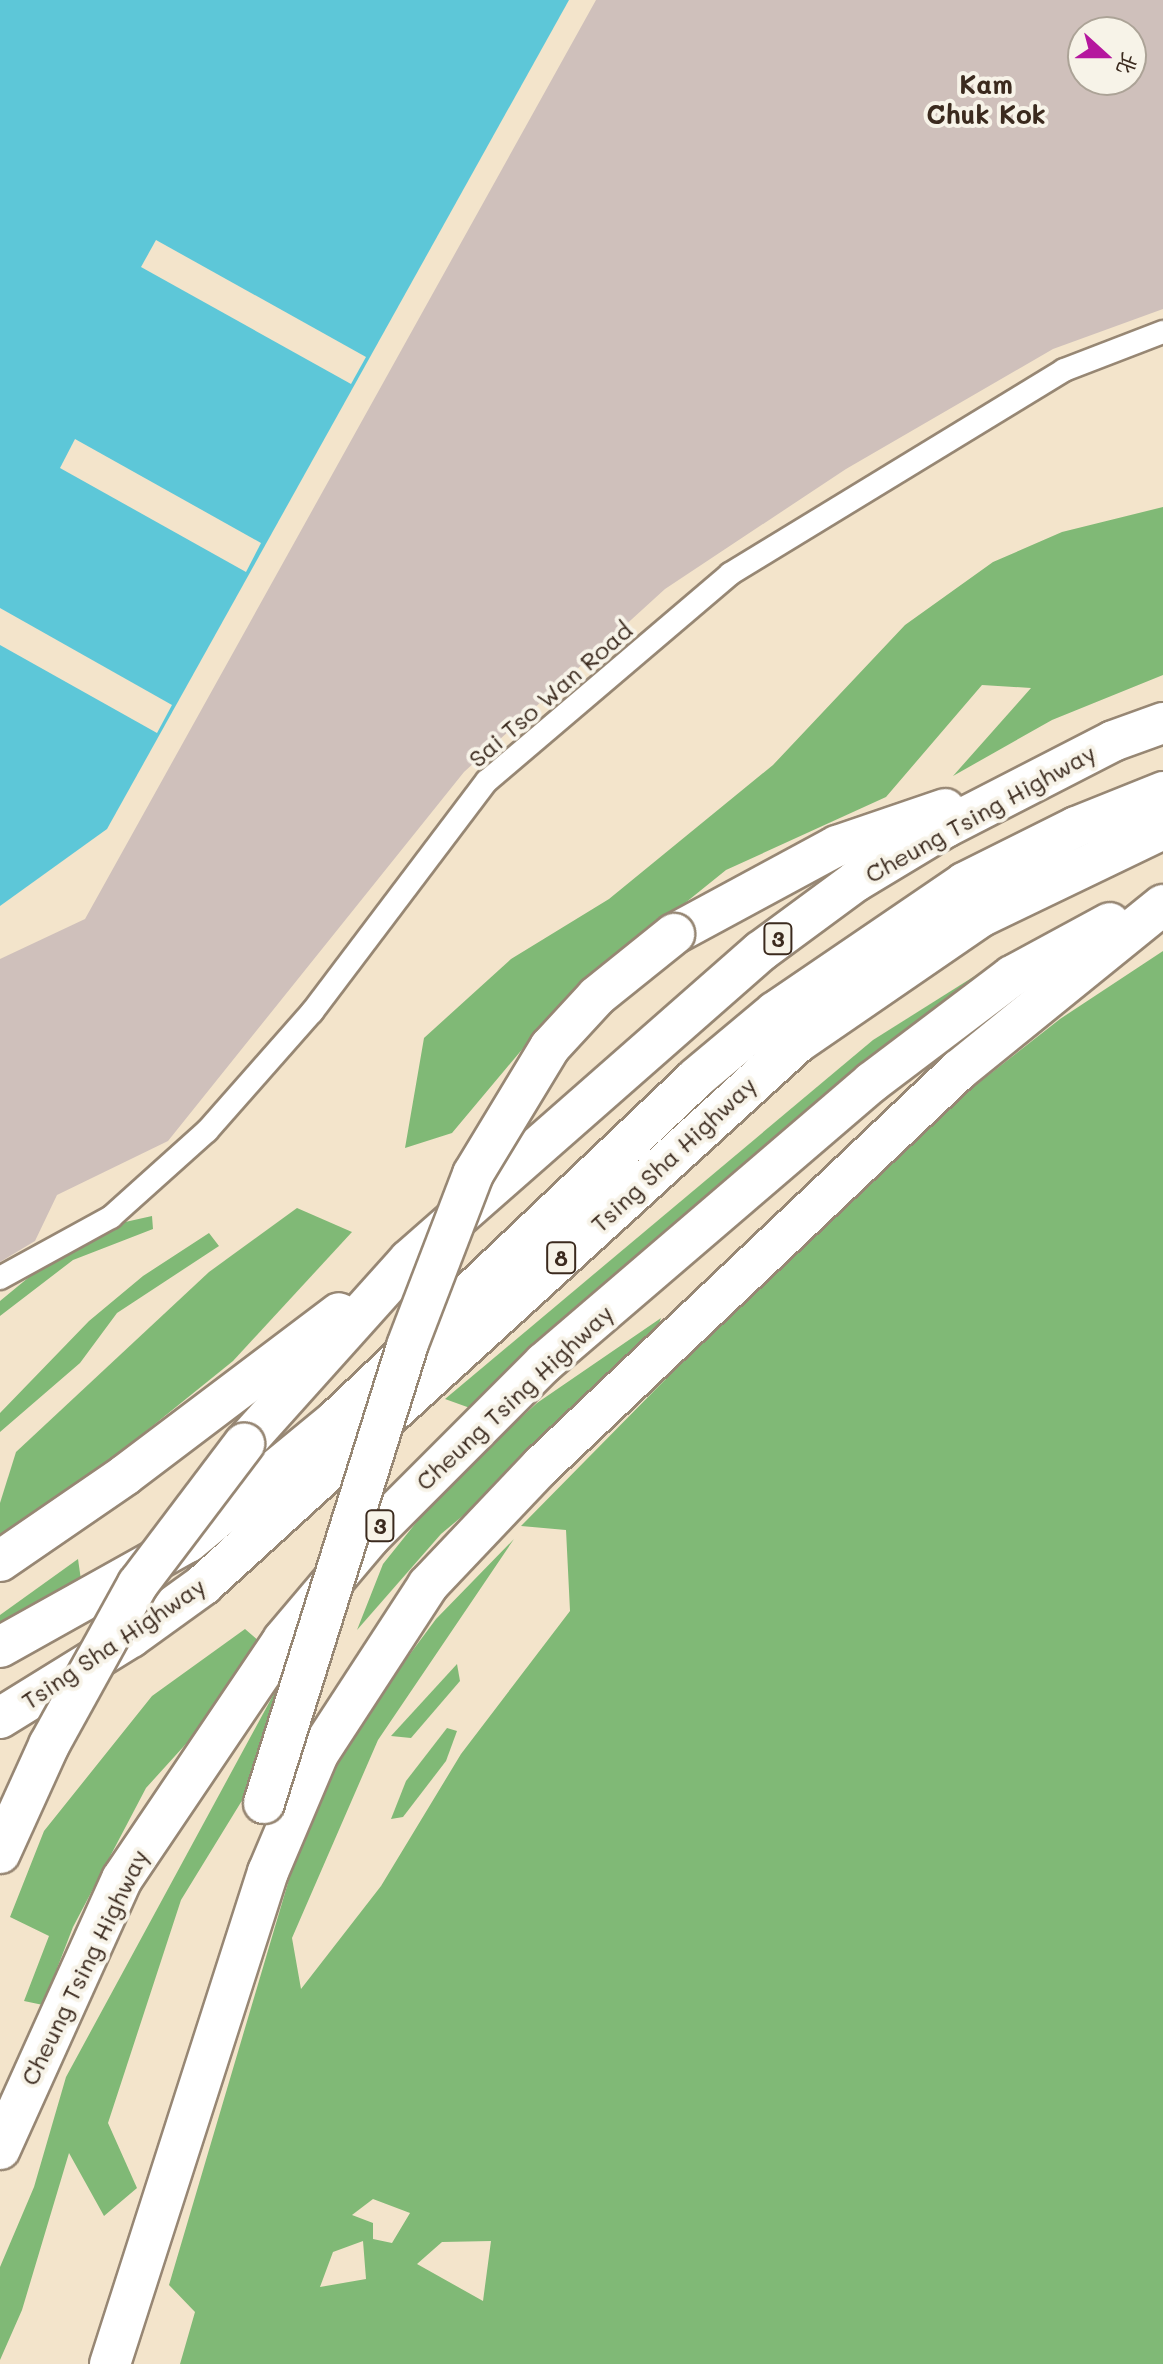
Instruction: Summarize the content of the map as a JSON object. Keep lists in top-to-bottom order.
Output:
{
  "streets": {
    "highway": [
      "Cheung Tsing Highway",
      "3",
      "Tsing Sha Highway",
      "8"
    ],
    "street": ["Sai Tso Wan Road"]
  },
  "districts": ["Kam Chuk Kok"],
  "north": "right"
}
